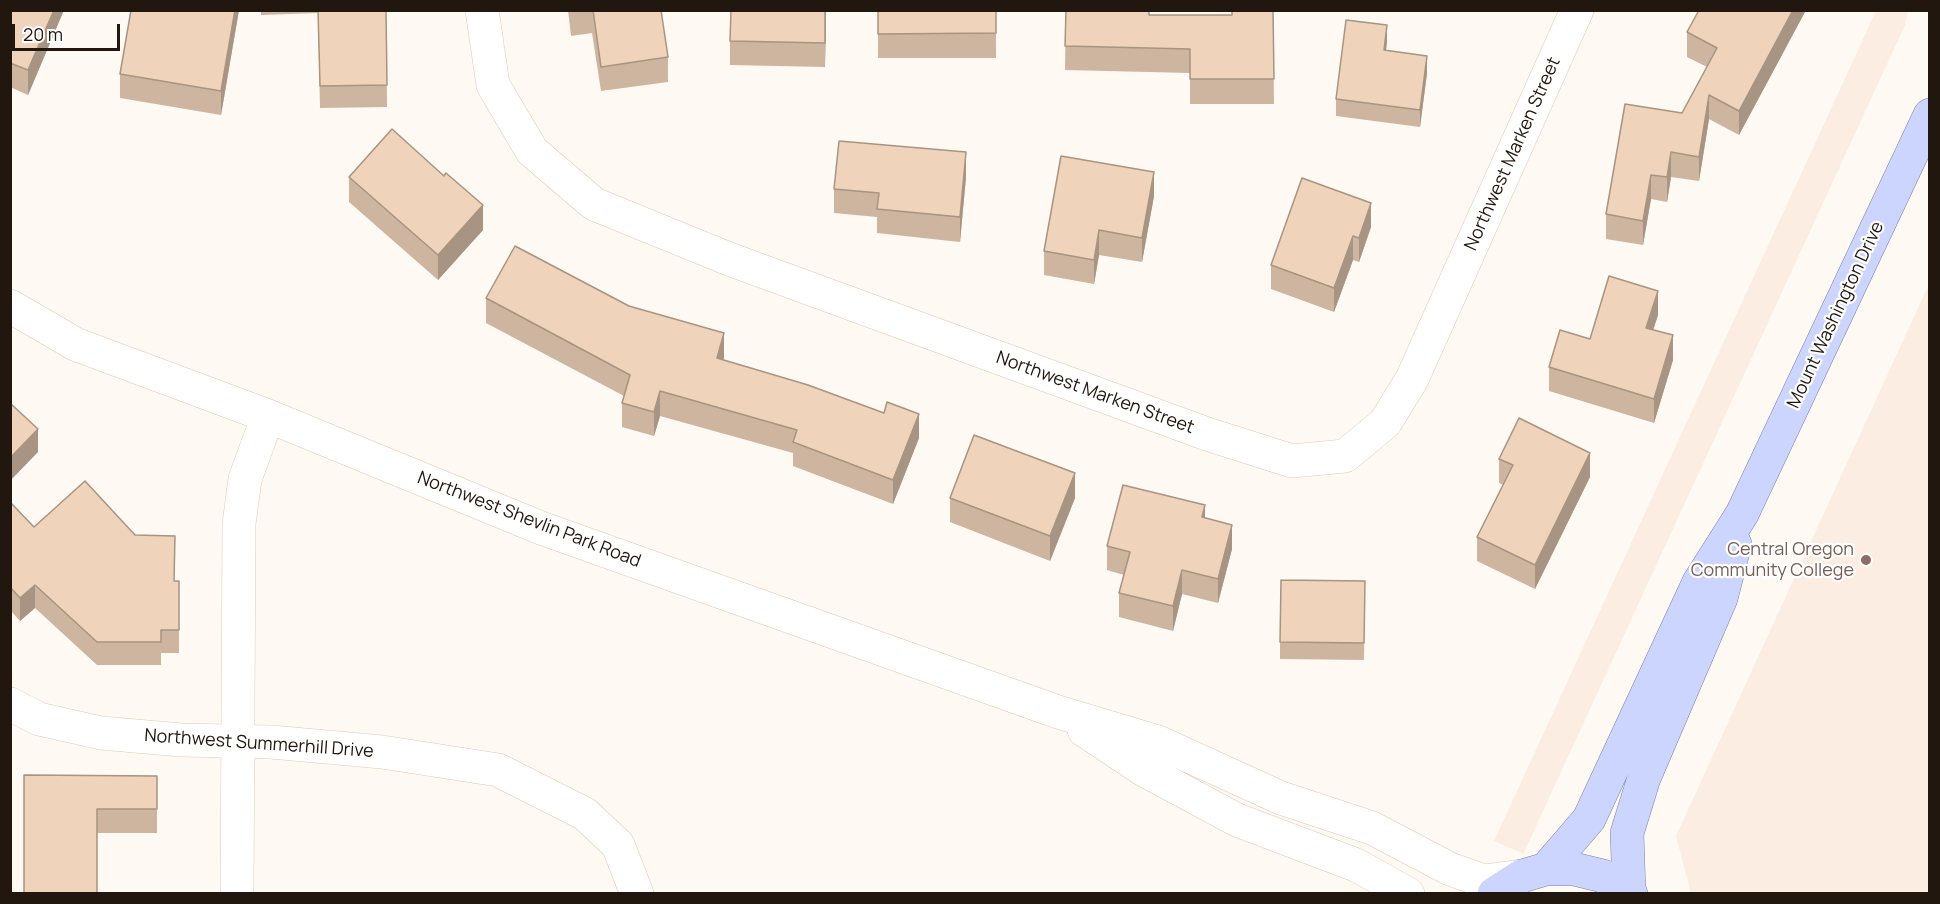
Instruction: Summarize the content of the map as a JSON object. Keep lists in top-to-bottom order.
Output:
{
  "streets": {
    "main road": ["Mount Washington Drive"],
    "street": ["Northwest Marken Street", "Northwest Shevlin Park Road", "Northwest Summerhill Drive"]
  },
  "crossings": [
    ["Mount Washington Drive", "Northwest Shevlin Park Road"]
  ],
  "places": ["Central Oregon Community College"],
  "scale_bar": "20 m"
}
